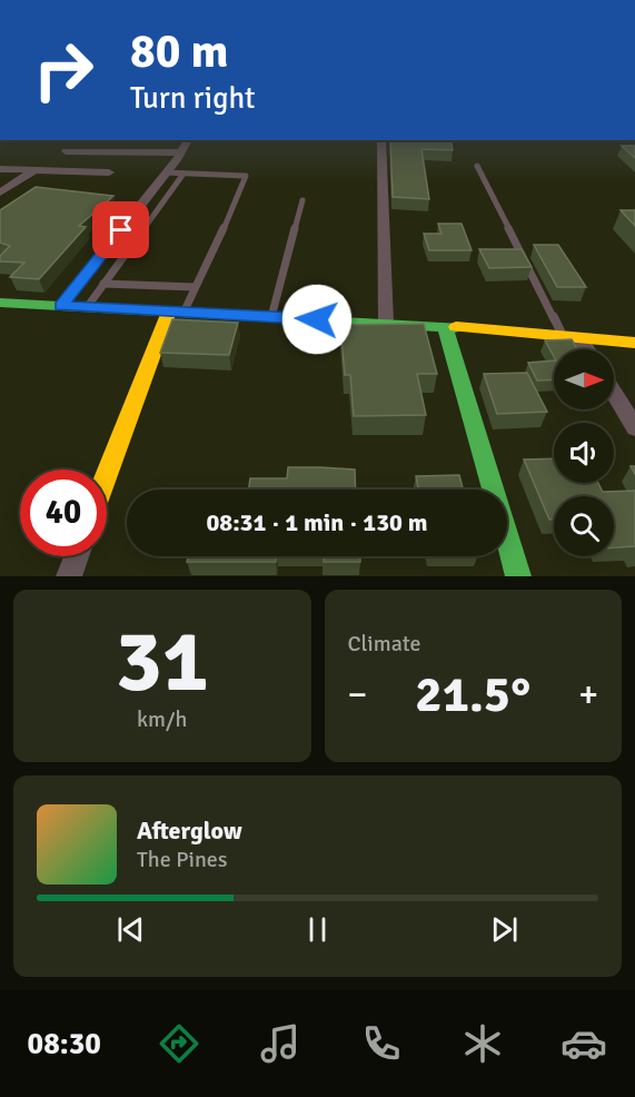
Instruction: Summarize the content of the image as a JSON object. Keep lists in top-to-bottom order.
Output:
{
  "north": "right",
  "page": {
    "turn": ["80 m", "Turn right"],
    "limit": "40",
    "trip": "08:31 · 1 min · 130 m",
    "tile": [
      ["31", "km/h"],
      "Climate"
    ],
    "heat": ["−", "21.5°", "+"],
    "song": ["Afterglow", "The Pines"],
    "tabs": "08:30"
  }
}
